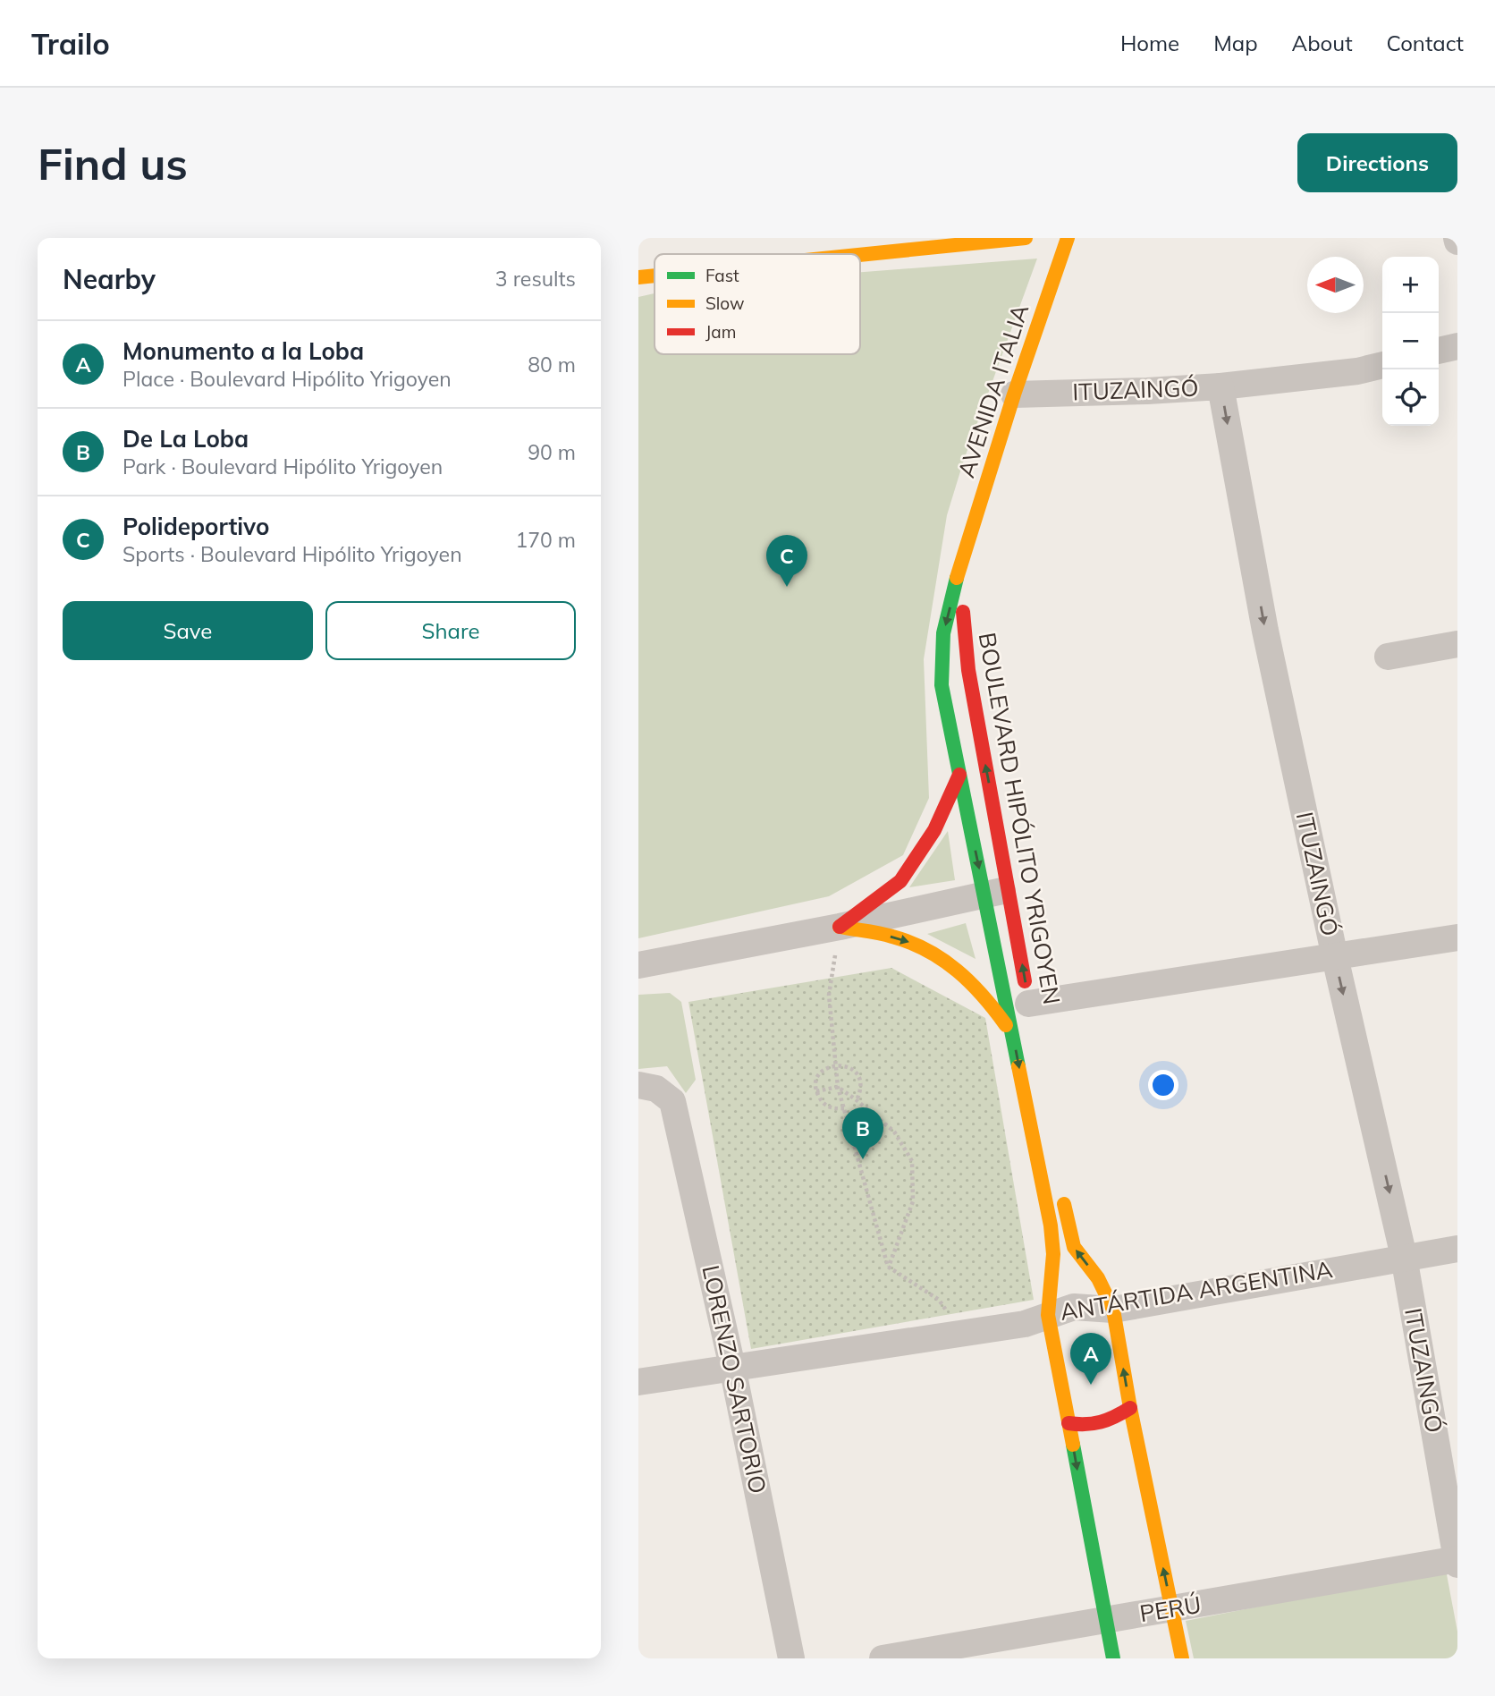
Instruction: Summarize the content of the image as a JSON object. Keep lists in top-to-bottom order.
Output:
{
  "streets": {
    "main road": ["AVENIDA ITALIA", "BOULEVARD HIPÓLITO YRIGOYEN"],
    "street": [
      "ITUZAINGÓ",
      "ANTÁRTIDA ARGENTINA",
      "LORENZO SARTORIO",
      "PERÚ"
    ]
  },
  "crossings": [
    ["ITUZAINGÓ", "AVENIDA ITALIA"],
    ["ITUZAINGÓ", "ANTÁRTIDA ARGENTINA"],
    ["ITUZAINGÓ", "PERÚ"],
    ["AVENIDA ITALIA", "BOULEVARD HIPÓLITO YRIGOYEN"],
    ["BOULEVARD HIPÓLITO YRIGOYEN", "ANTÁRTIDA ARGENTINA"],
    ["BOULEVARD HIPÓLITO YRIGOYEN", "PERÚ"],
    ["ANTÁRTIDA ARGENTINA", "LORENZO SARTORIO"]
  ],
  "one_way": ["ITUZAINGÓ"],
  "legend": ["Fast", "Slow", "Jam"],
  "north": "left",
  "page": {
    "header": "Trailo",
    "nav": [
      "Home",
      "Map",
      "About",
      "Contact"
    ],
    "buttons": [
      "Directions",
      ["Save", "Share"]
    ],
    "title": "Find us",
    "heading": ["Nearby", "3 results"],
    "map_buttons": ["+", "−"],
    "list": [
      {
        "mark": "A",
        "name": "Monumento a la Loba",
        "note": "Place · Boulevard Hipólito Yrigoyen",
        "value": "80 m"
      },
      {
        "mark": "B",
        "name": "De La Loba",
        "note": "Park · Boulevard Hipólito Yrigoyen",
        "value": "90 m"
      },
      {
        "mark": "C",
        "name": "Polideportivo",
        "note": "Sports · Boulevard Hipólito Yrigoyen",
        "value": "170 m"
      }
    ],
    "pins": ["C", "B", "A"]
  }
}
